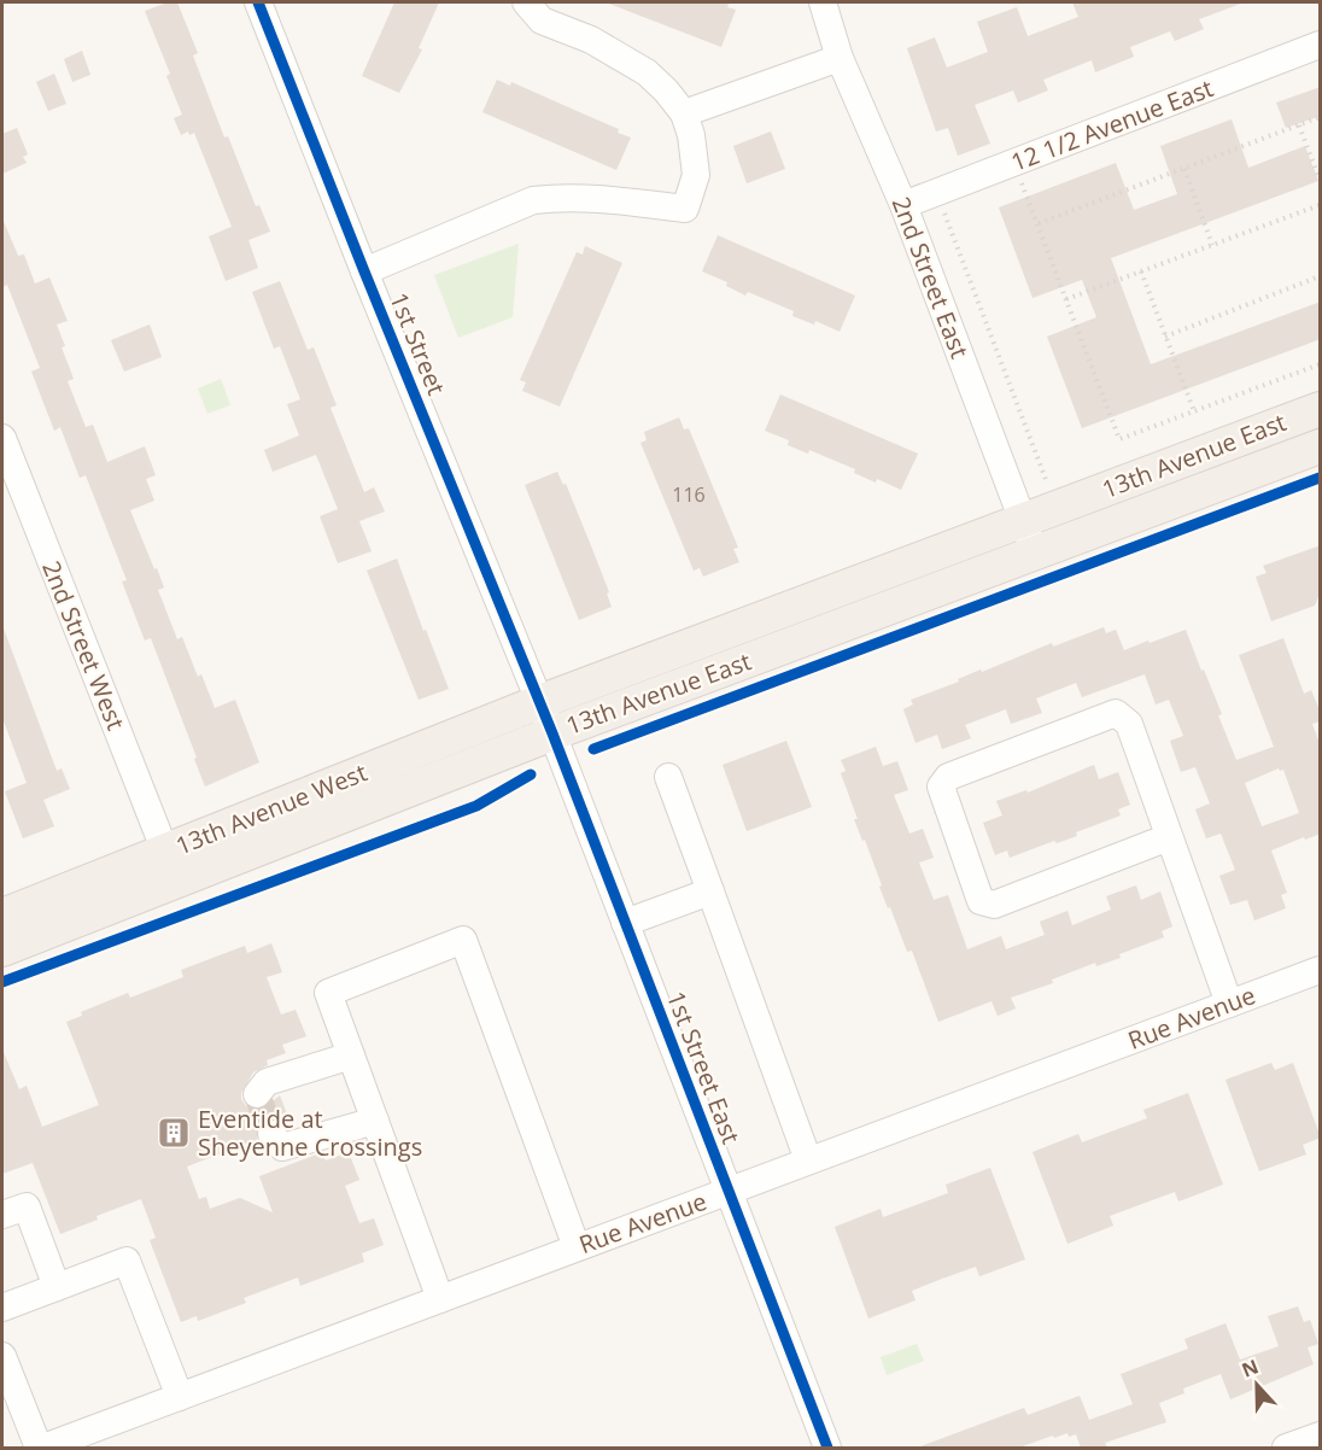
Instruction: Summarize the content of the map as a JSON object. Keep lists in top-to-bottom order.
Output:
{
  "streets": {
    "main road": ["13th Avenue East", "13th Avenue West"],
    "street": [
      "12 1/2 Avenue East",
      "2nd Street East",
      "1st Street",
      "2nd Street West",
      "Rue Avenue",
      "1st Street East"
    ]
  },
  "crossings": [
    ["12 1/2 Avenue East", "2nd Street East"],
    ["2nd Street East", "13th Avenue East"],
    ["1st Street", "13th Avenue East"],
    ["1st Street", "13th Avenue West"],
    ["1st Street", "1st Street East"],
    ["13th Avenue East", "13th Avenue West"],
    ["13th Avenue East", "1st Street East"],
    ["2nd Street West", "13th Avenue West"],
    ["13th Avenue West", "1st Street East"],
    ["Rue Avenue", "1st Street East"]
  ],
  "places": {
    "building": ["Eventide at Sheyenne Crossings"]
  },
  "house_numbers": ["116"],
  "north": "top"
}
